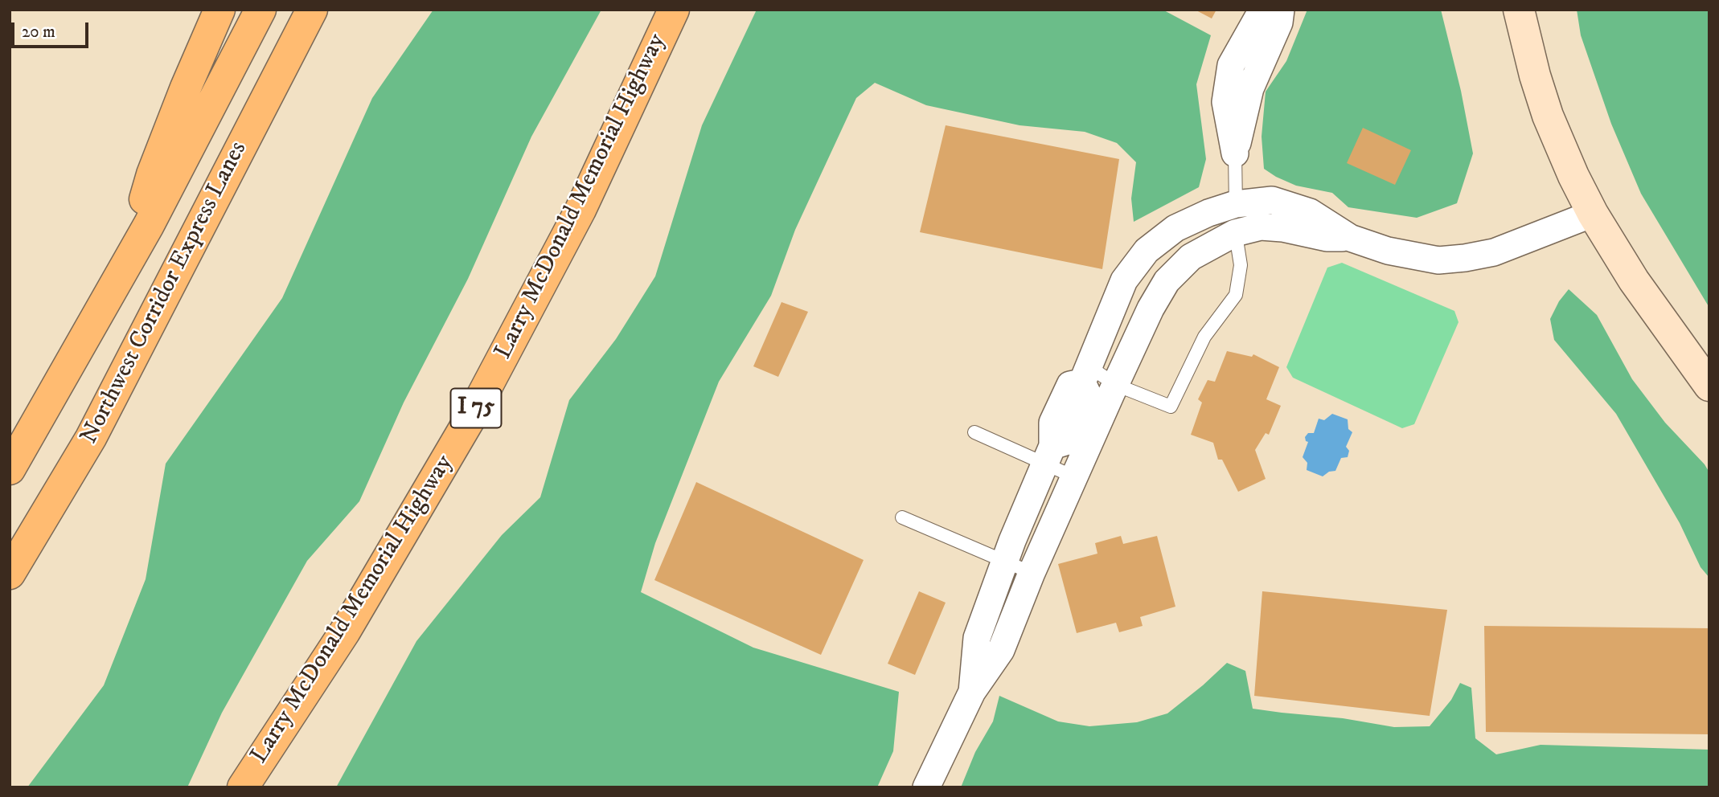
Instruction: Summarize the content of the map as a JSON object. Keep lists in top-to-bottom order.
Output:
{
  "streets": {
    "highway": ["Larry McDonald Memorial Highway", "Northwest Corridor Express Lanes", "I 75"]
  },
  "scale_bar": "20 m"
}
